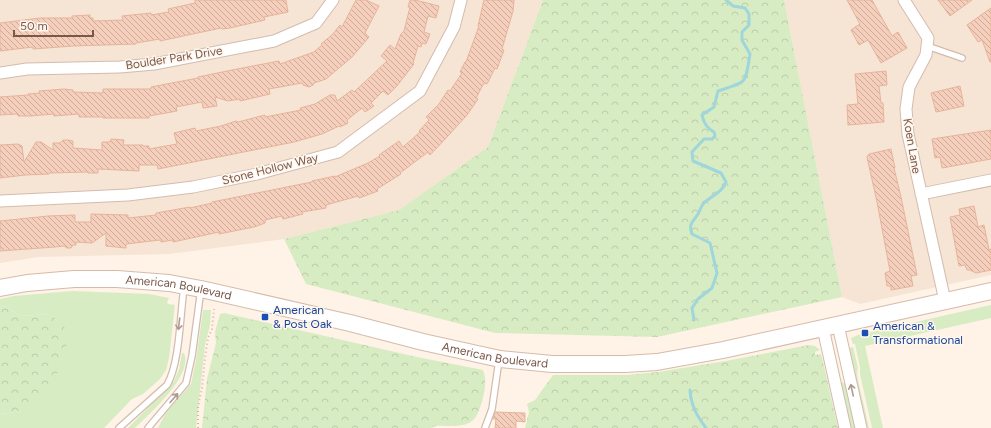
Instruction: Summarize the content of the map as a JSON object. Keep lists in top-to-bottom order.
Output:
{
  "streets": {
    "street": [
      "Boulder Park Drive",
      "Koen Lane",
      "Stone Hollow Way",
      "American Boulevard"
    ]
  },
  "crossings": [
    ["Koen Lane", "American Boulevard"]
  ],
  "places": {
    "transit": ["American & Post Oak", "American & Transformational"]
  },
  "scale_bar": "50 m"
}
